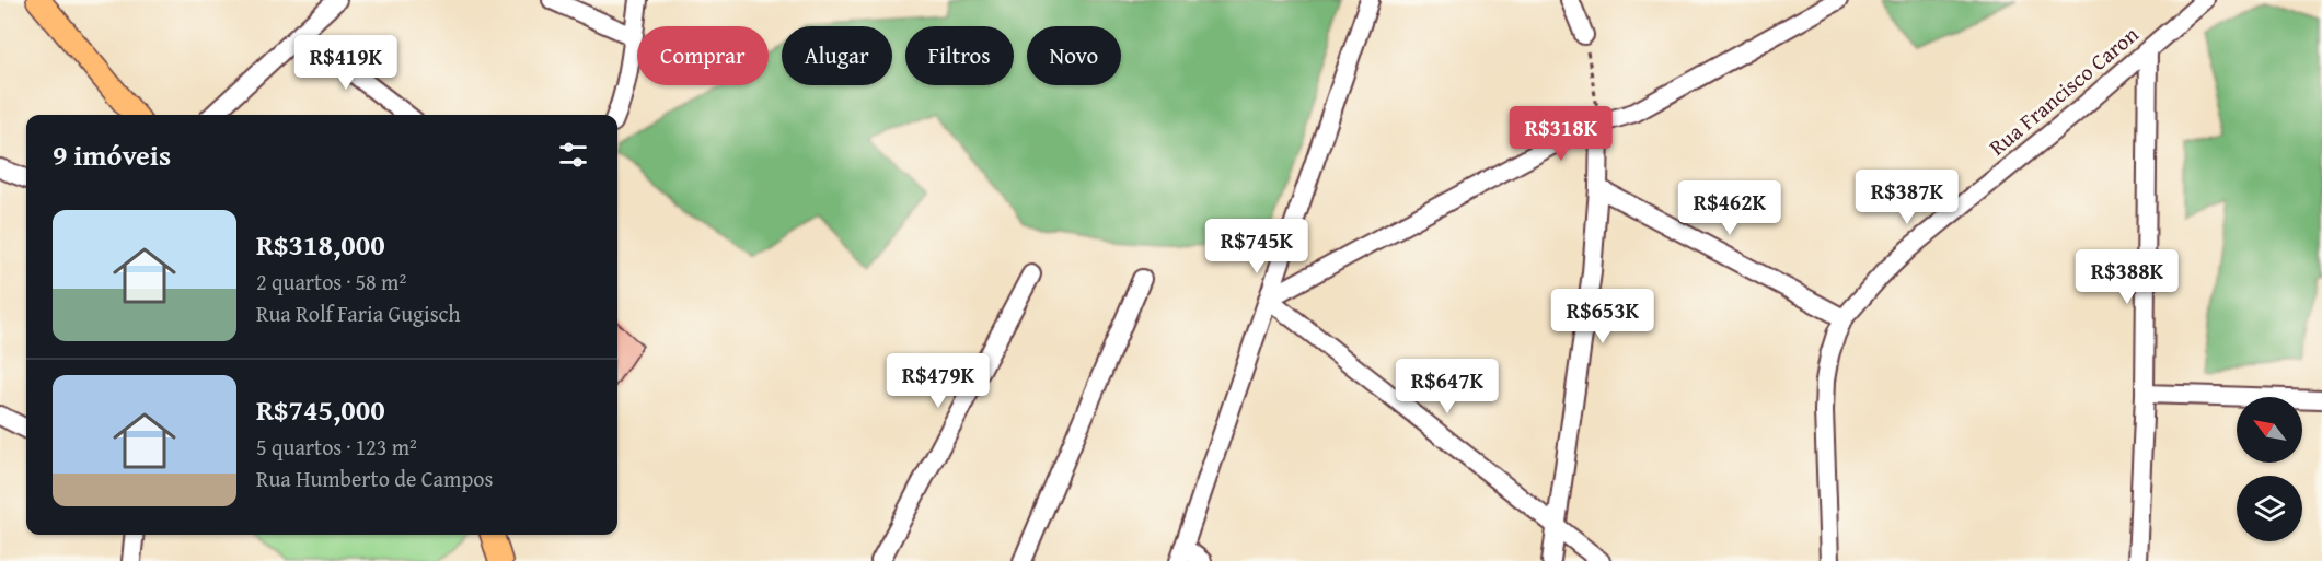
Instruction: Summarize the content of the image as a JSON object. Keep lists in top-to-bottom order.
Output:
{
  "streets": {
    "street": ["Rua Francisco Caron"]
  },
  "north": "top left",
  "page": {
    "chip": [
      "Comprar",
      "Alugar",
      "Filtros",
      "Novo"
    ],
    "price": [
      "R$419K",
      "R$318K",
      "R$387K",
      "R$462K",
      "R$745K",
      "R$388K",
      "R$653K",
      "R$479K",
      "R$647K"
    ],
    "heading": "9 imóveis",
    "list": [
      {
        "name": "R$318,000",
        "note": "2 quartos · 58 m² · Rua Rolf Faria Gugisch"
      },
      {
        "name": "R$745,000",
        "note": "5 quartos · 123 m² · Rua Humberto de Campos"
      }
    ]
  }
}
